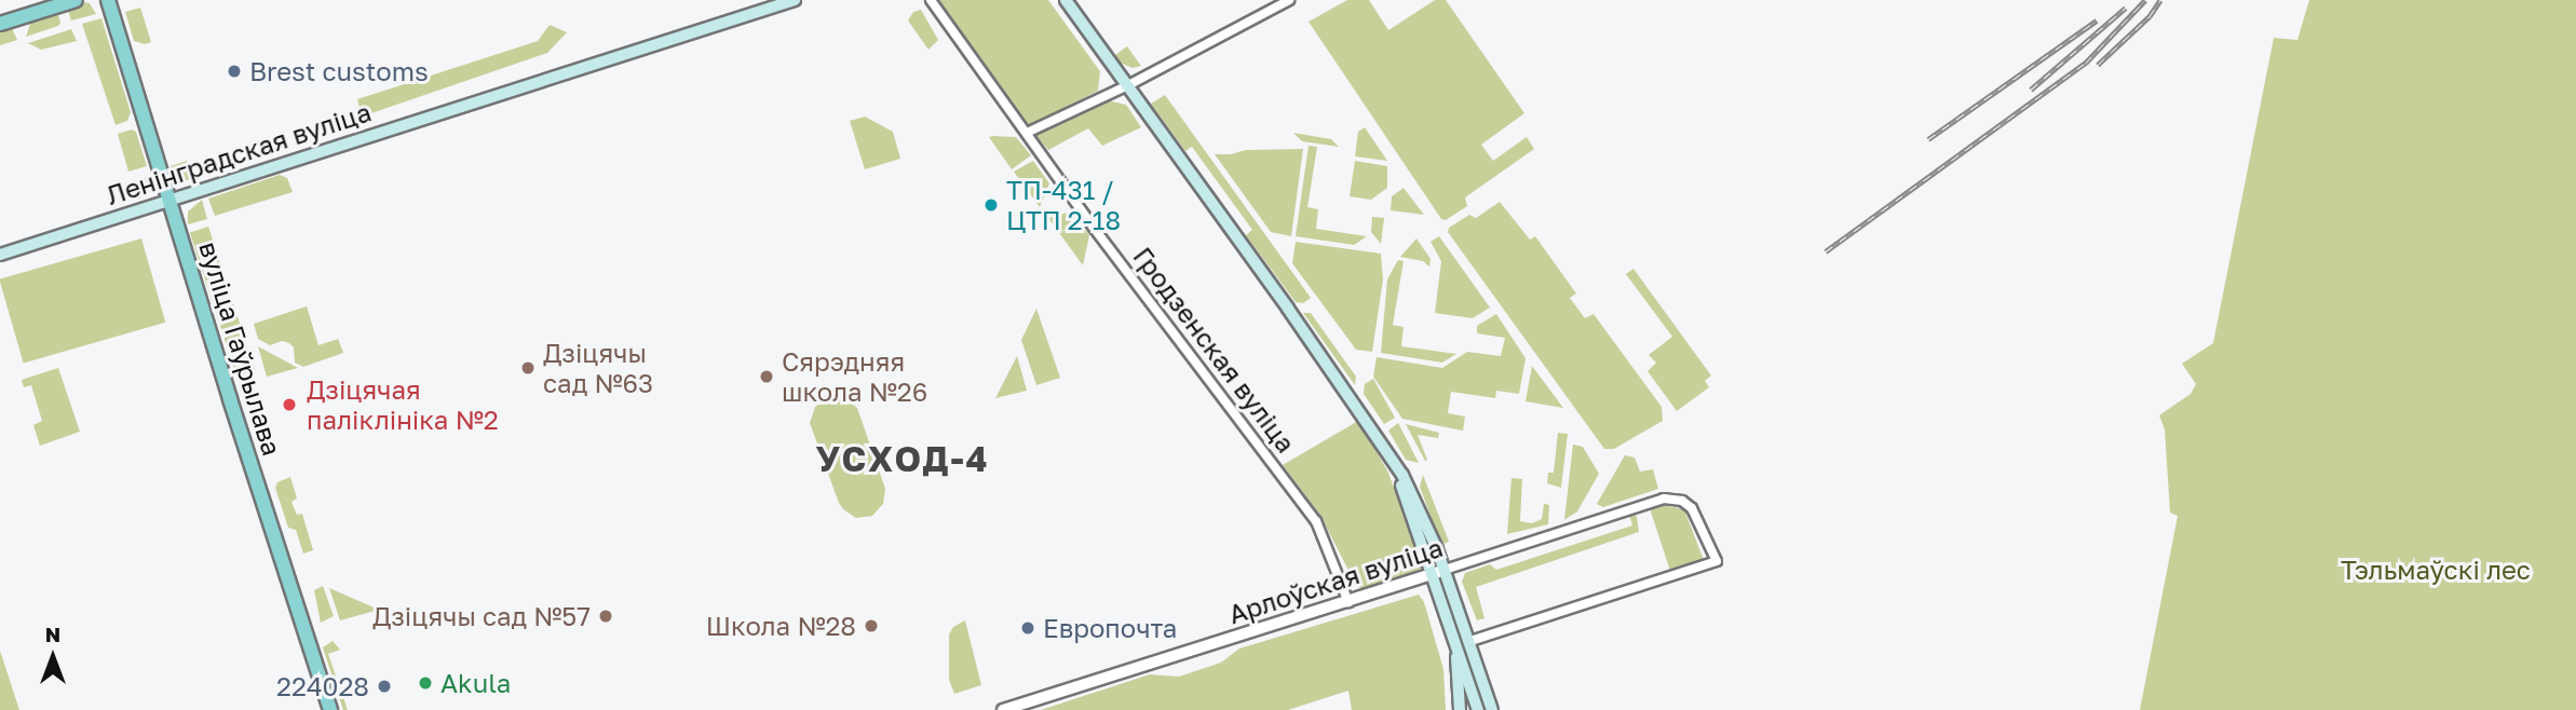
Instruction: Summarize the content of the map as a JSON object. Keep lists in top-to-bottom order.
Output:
{
  "streets": {
    "main road": ["Ленінградская вуліца", "вуліца Гаўрылава"],
    "street": ["Гродзенская вуліца", "Арлоўская вуліца"]
  },
  "crossings": [
    ["Ленінградская вуліца", "вуліца Гаўрылава"],
    ["Гродзенская вуліца", "Арлоўская вуліца"]
  ],
  "districts": ["УСХОД-4"],
  "parks": ["Тэльмаўскі лес"],
  "places": [
    "Brest customs",
    "ТП-431 / ЦТП 2-18",
    "Дзіцячы сад №63",
    "Сярэдняя школа №26",
    "Дзіцячая паліклініка №2",
    "Дзіцячы сад №57",
    "Школа №28",
    "Европочта",
    "Akula",
    "224028"
  ],
  "north": "top"
}
